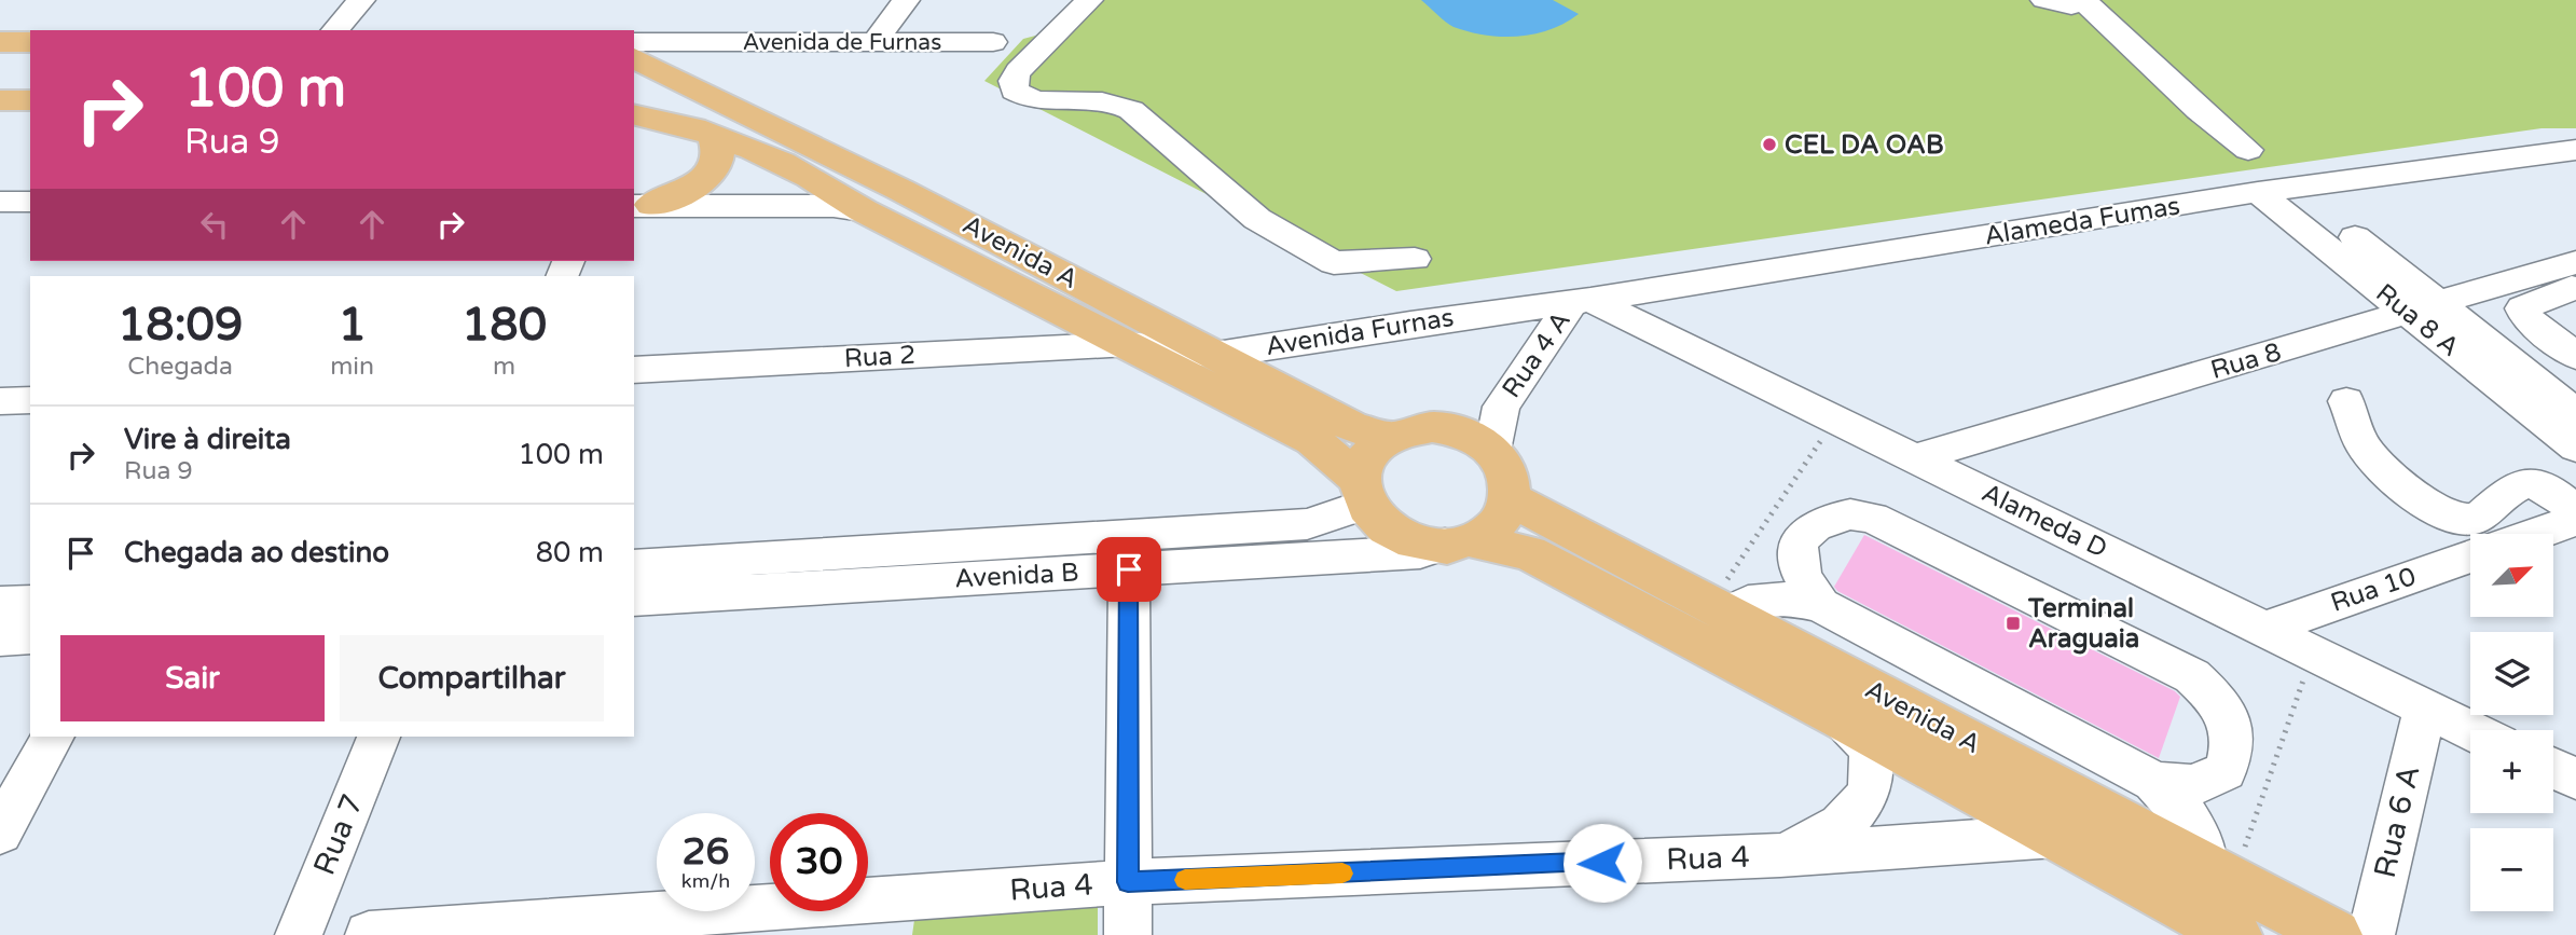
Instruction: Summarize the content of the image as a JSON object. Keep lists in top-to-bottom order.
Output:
{
  "streets": {
    "main road": ["Avenida A"],
    "street": [
      "Avenida de Furnas",
      "Alameda Fumas",
      "Rua 8 A",
      "Avenida Furnas",
      "Rua 4 A",
      "Rua 2",
      "Rua 8",
      "Alameda D",
      "Avenida B",
      "Rua 10",
      "Rua 6 A",
      "Rua 7",
      "Rua 4"
    ]
  },
  "crossings": [
    ["Avenida de Furnas", "Avenida A"],
    ["Alameda Fumas", "Rua 8 A"],
    ["Alameda Fumas", "Avenida Furnas"],
    ["Alameda Fumas", "Rua 4 A"],
    ["Alameda Fumas", "Alameda D"],
    ["Avenida A", "Avenida Furnas"],
    ["Avenida A", "Rua 4 A"],
    ["Avenida A", "Rua 2"],
    ["Avenida A", "Avenida B"],
    ["Avenida A", "Rua 4"],
    ["Rua 8 A", "Rua 8"],
    ["Avenida Furnas", "Rua 4 A"],
    ["Avenida Furnas", "Rua 2"],
    ["Avenida Furnas", "Alameda D"],
    ["Rua 4 A", "Alameda D"],
    ["Rua 4 A", "Avenida B"],
    ["Rua 8", "Alameda D"],
    ["Alameda D", "Rua 10"],
    ["Alameda D", "Rua 6 A"]
  ],
  "places": {
    "other": ["CEL DA OAB"],
    "transit": ["Terminal Araguaia"]
  },
  "north": "top right",
  "page": {
    "turn": ["100 m", "Rua 9"],
    "eta": [
      "18:09",
      "Chegada",
      "1",
      "min",
      "180",
      "m"
    ],
    "list": [
      {
        "name": "Vire à direita",
        "note": "Rua 9",
        "value": "100 m"
      },
      {
        "name": "Chegada ao destino",
        "value": "80 m"
      }
    ],
    "map_buttons": ["+", "−"],
    "buttons": ["Sair", "Compartilhar"],
    "speed": "26 km/h",
    "limit": "30"
  }
}
